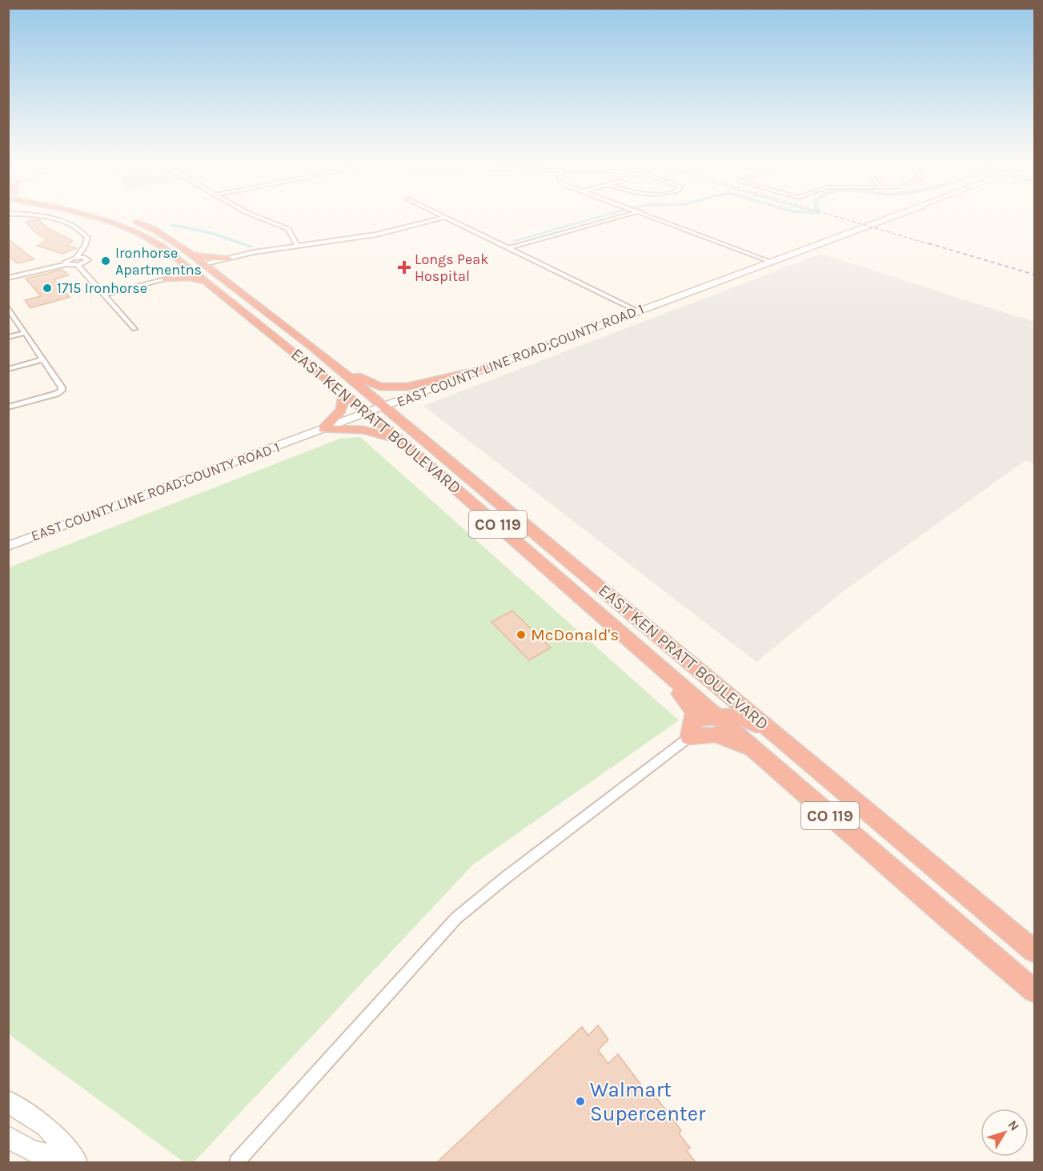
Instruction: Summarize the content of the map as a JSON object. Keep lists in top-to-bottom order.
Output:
{
  "streets": {
    "highway": ["EAST KEN PRATT BOULEVARD", "CO 119"],
    "main road": ["EAST COUNTY LINE ROAD;COUNTY ROAD 1"]
  },
  "crossings": [
    ["EAST COUNTY LINE ROAD;COUNTY ROAD 1", "EAST KEN PRATT BOULEVARD"]
  ],
  "places": {
    "other": [
      "Ironhorse Apartmentns",
      "1715 Ironhorse",
      "McDonald's",
      "Walmart Supercenter"
    ],
    "health": ["Longs Peak Hospital"]
  },
  "north": "top right"
}
